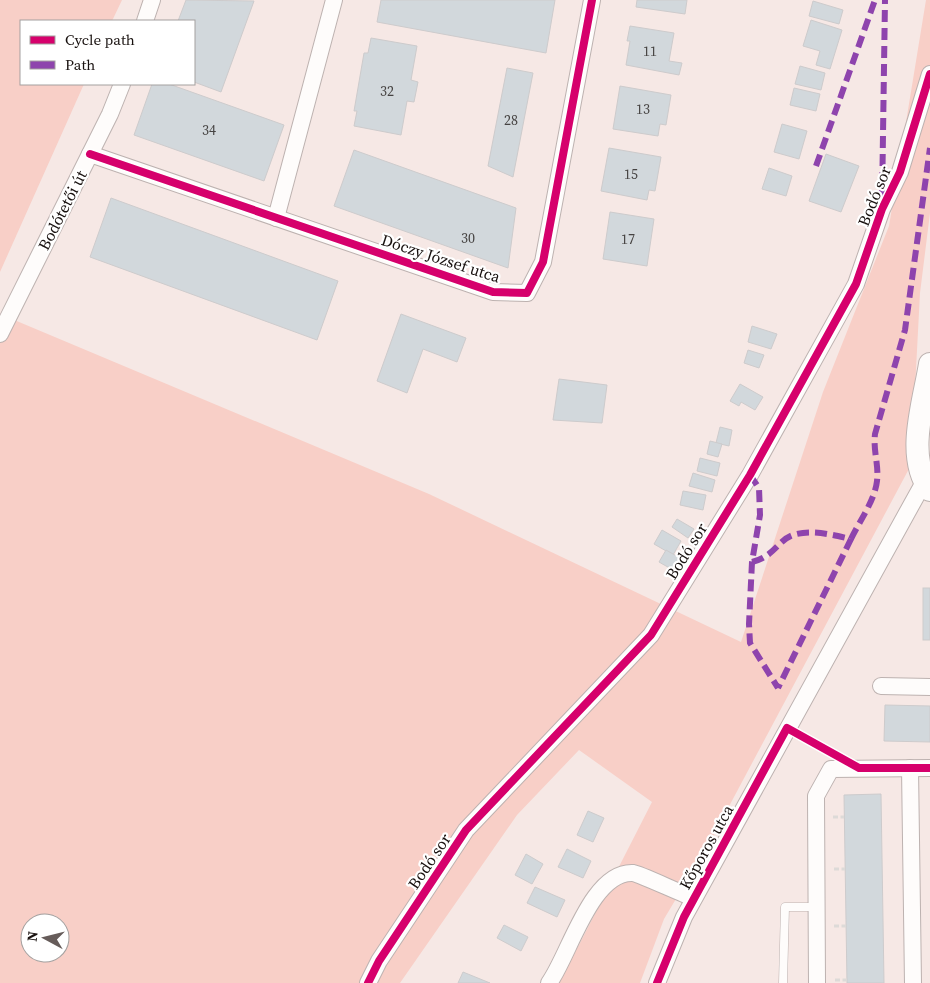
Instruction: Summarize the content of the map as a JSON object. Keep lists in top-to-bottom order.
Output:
{
  "streets": {
    "street": [
      "Bodó sor",
      "Bodótetői út",
      "Dóczy József utca",
      "Kőporos utca"
    ]
  },
  "crossings": [
    ["Bodótetői út", "Dóczy József utca"]
  ],
  "house_numbers": [
    "11",
    "32",
    "13",
    "28",
    "34",
    "15",
    "30",
    "17"
  ],
  "legend": ["Cycle path", "Path"],
  "north": "left"
}
